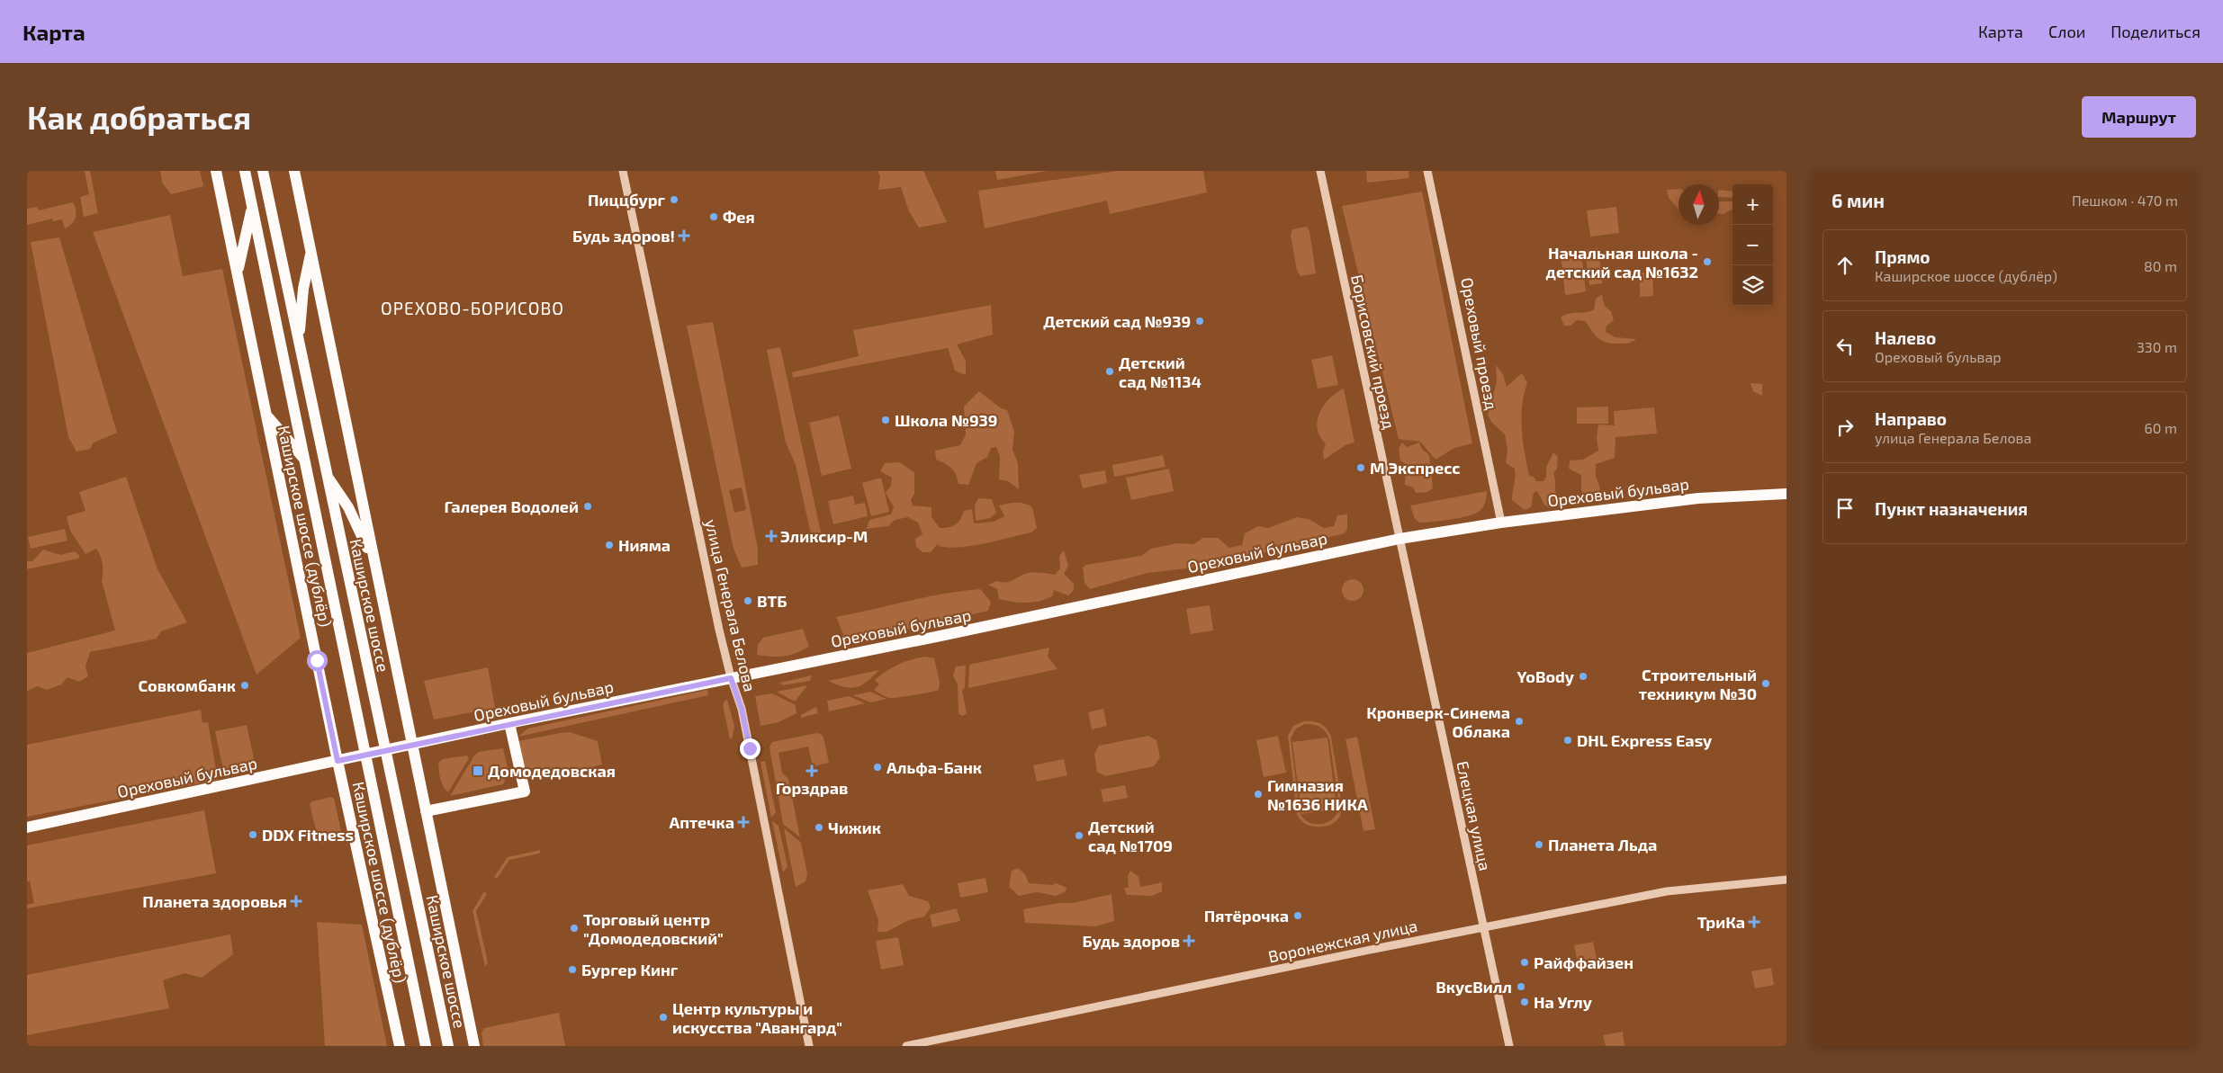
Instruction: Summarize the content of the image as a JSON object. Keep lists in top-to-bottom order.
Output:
{
  "streets": {
    "main road": ["Ореховый бульвар", "Каширское шоссе (дублёр)", "Каширское шоссе"],
    "street": [
      "Ореховый проезд",
      "Борисовский проезд",
      "улица Генерала Белова",
      "Елецкая улица",
      "Воронежская улица"
    ]
  },
  "crossings": [
    ["Ореховый проезд", "Ореховый бульвар"],
    ["Борисовский проезд", "Ореховый бульвар"],
    ["Борисовский проезд", "Елецкая улица"],
    ["Ореховый бульвар", "Каширское шоссе (дублёр)"],
    ["Ореховый бульвар", "Каширское шоссе"],
    ["Ореховый бульвар", "улица Генерала Белова"],
    ["Ореховый бульвар", "Елецкая улица"],
    ["Елецкая улица", "Воронежская улица"]
  ],
  "districts": ["ОРЕХОВО-БОРИСОВО"],
  "places": {
    "other": [
      "Пиццбург",
      "Фея",
      "Начальная школа - детский сад №1632",
      "Детский сад №939",
      "Детский сад №1134",
      "Школа №939",
      "М Экспресс",
      "Галерея Водолей",
      "Нияма",
      "ВТБ",
      "YoBody",
      "Строительный техникум №30",
      "Совкомбанк",
      "Кронверк-Синема Облака",
      "DHL Express Easy",
      "Альфа-Банк",
      "Гимназия №1636 НИКА",
      "Чижик",
      "DDX Fitness",
      "Детский сад №1709",
      "Планета Льда",
      "Пятёрочка",
      "Торговый центр \"Домодедовский\"",
      "Райффайзен",
      "Бургер Кинг",
      "ВкусВилл",
      "На Углу",
      "Центр культуры и искусства \"Авангард\""
    ],
    "health": [
      "Будь здоров!",
      "Эликсир-М",
      "Горздрав",
      "Аптечка",
      "Планета здоровья",
      "ТриКа",
      "Будь здоров"
    ],
    "transit": ["Домодедовская"]
  },
  "north": "top",
  "page": {
    "header": "Карта",
    "nav": ["Карта", "Слои", "Поделиться"],
    "buttons": "Маршрут",
    "title": "Как добраться",
    "heading": ["6 мин", "Пешком · 470 m"],
    "map_buttons": ["+", "−"],
    "list": [
      ["Прямо", "Каширское шоссе (дублёр)", "80 m"],
      ["Налево", "Ореховый бульвар", "330 m"],
      ["Направо", "улица Генерала Белова", "60 m"],
      "Пункт назначения"
    ]
  }
}
